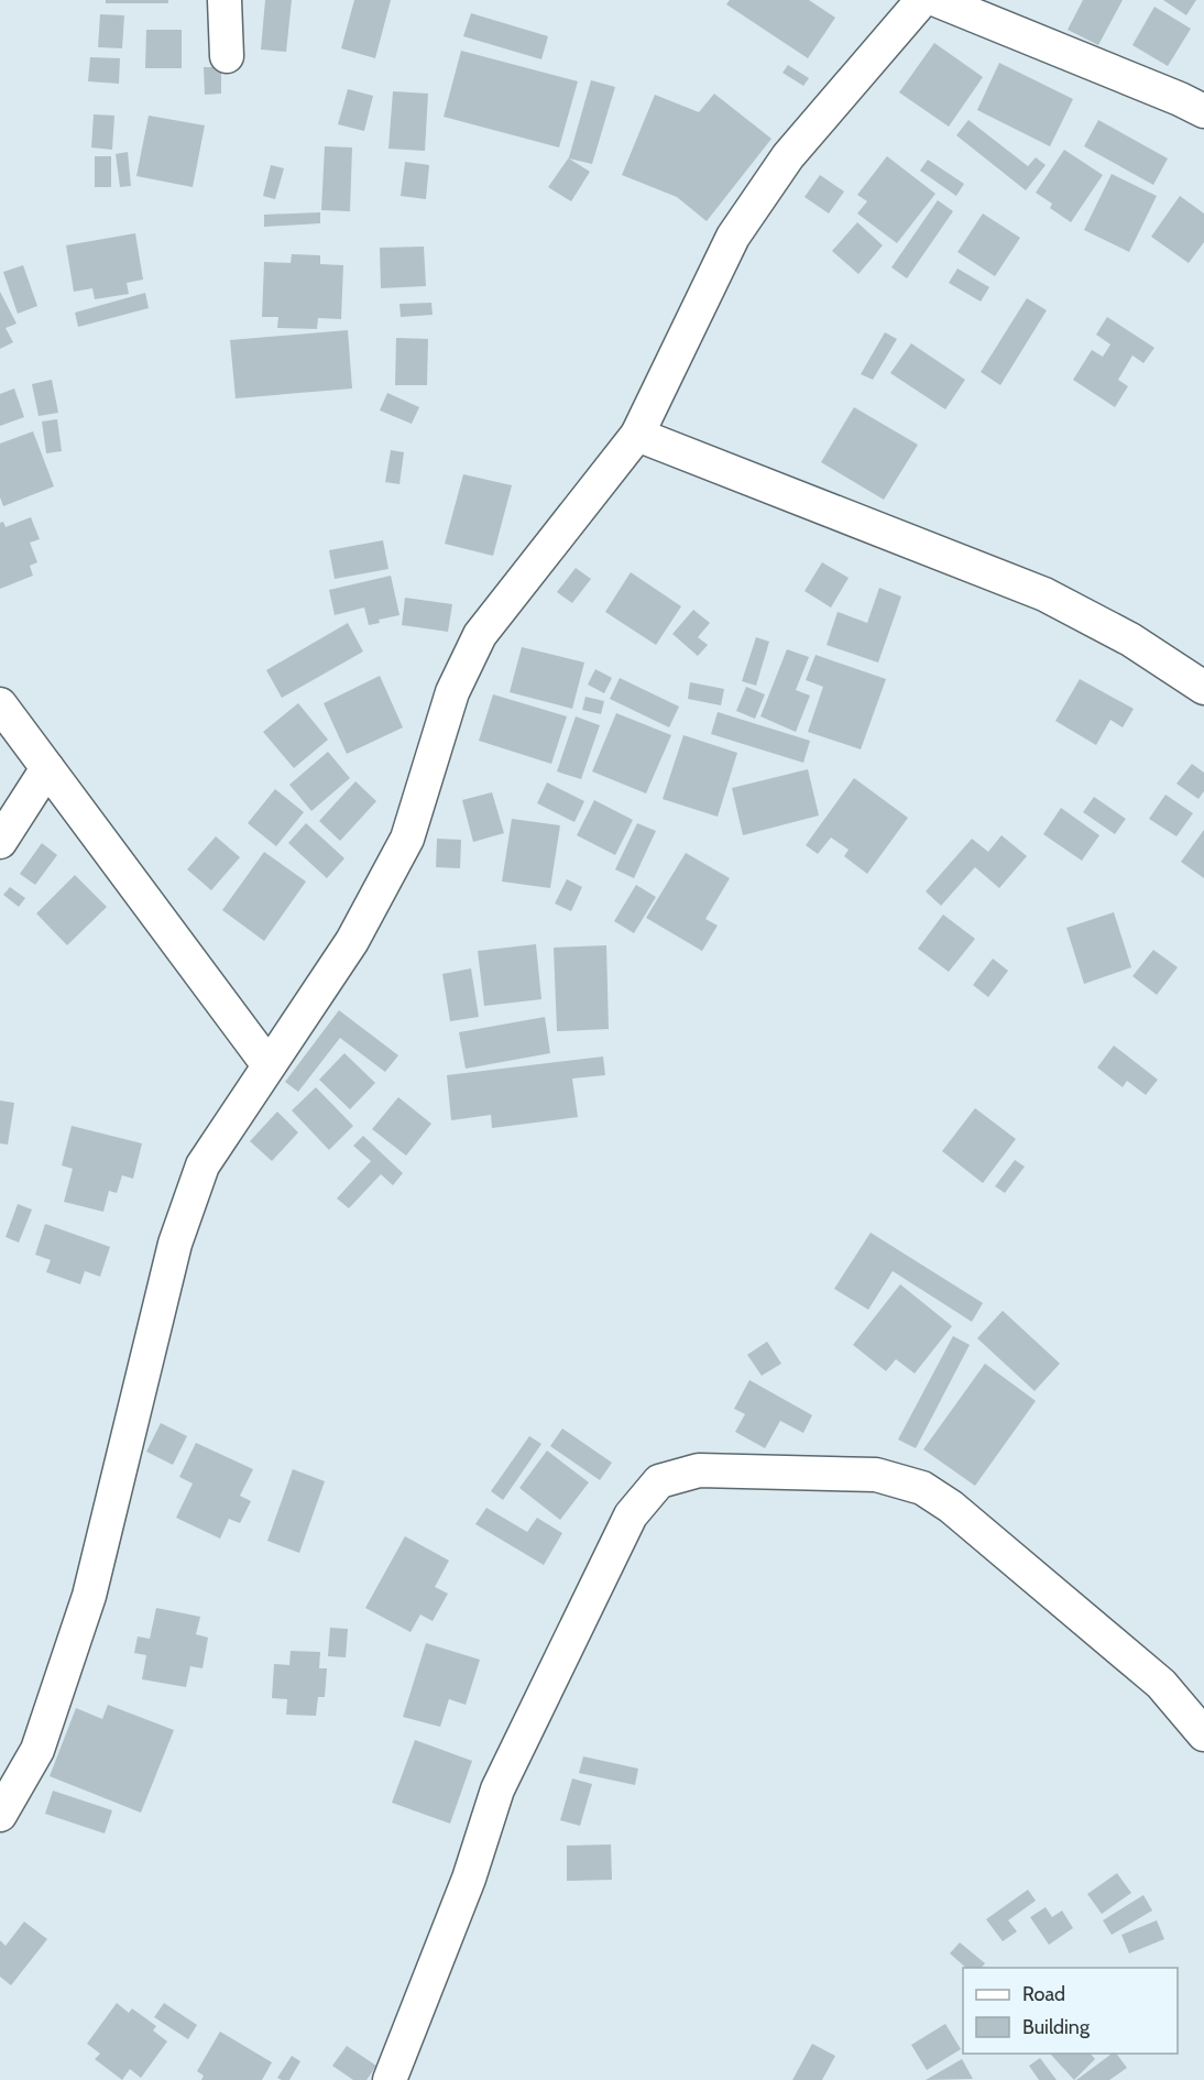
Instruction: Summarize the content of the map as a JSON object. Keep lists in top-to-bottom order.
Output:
{
  "legend": ["Road", "Building"]
}
